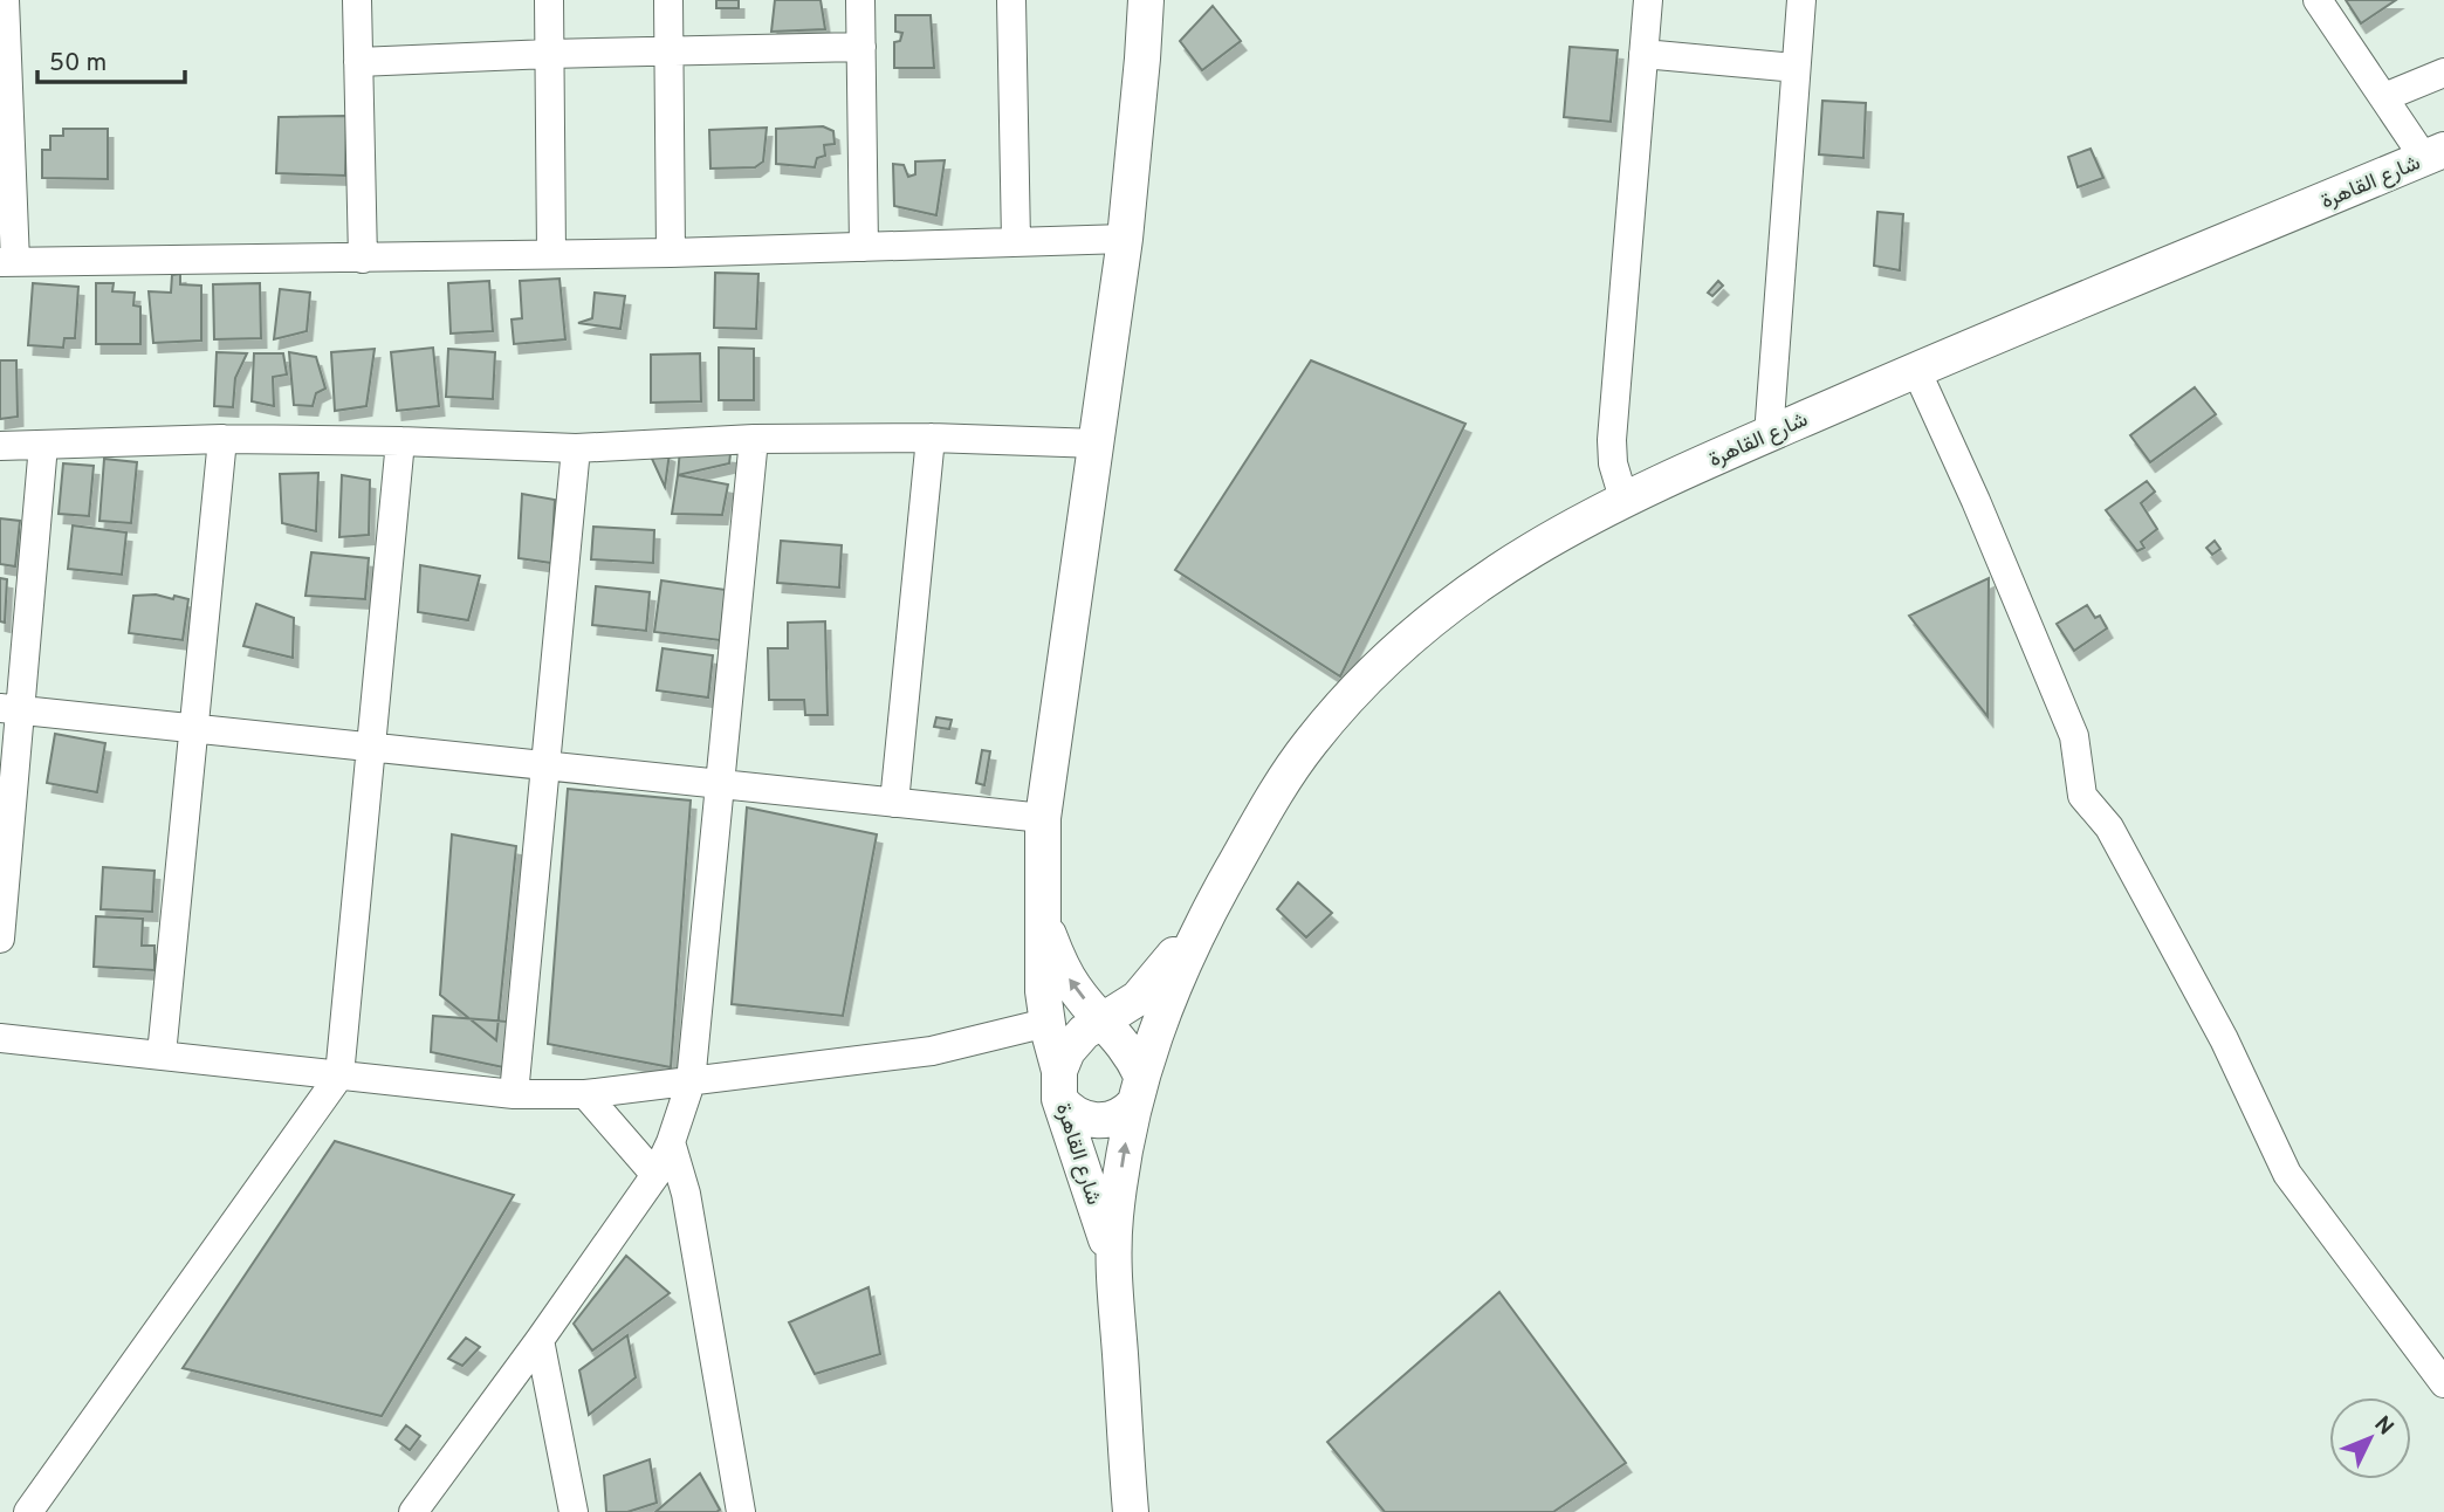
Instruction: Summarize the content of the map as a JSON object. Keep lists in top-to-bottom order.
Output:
{
  "streets": {
    "main road": ["شارع القاهرة"]
  },
  "scale_bar": "50 m",
  "north": "top right"
}
